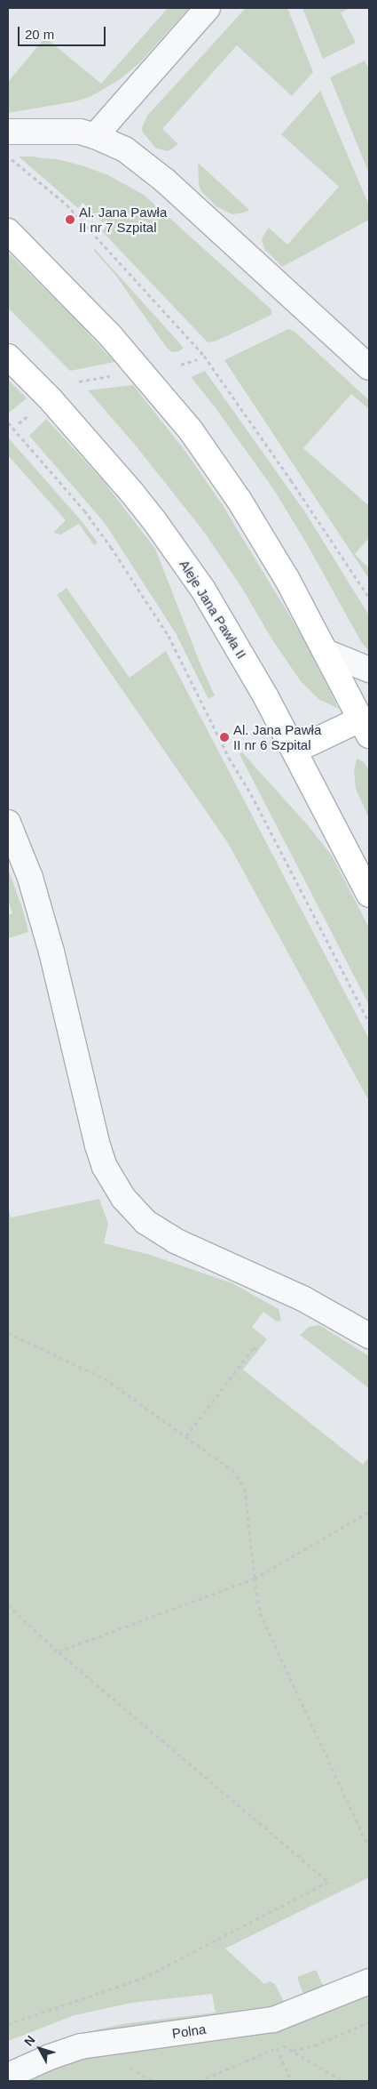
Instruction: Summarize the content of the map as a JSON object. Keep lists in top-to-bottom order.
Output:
{
  "streets": {
    "highway": ["Aleje Jana Pawła II"],
    "street": ["Polna"]
  },
  "places": ["Al. Jana Pawła II nr 7 Szpital", "Al. Jana Pawła II nr 6 Szpital"],
  "scale_bar": "20 m",
  "north": "top left"
}
